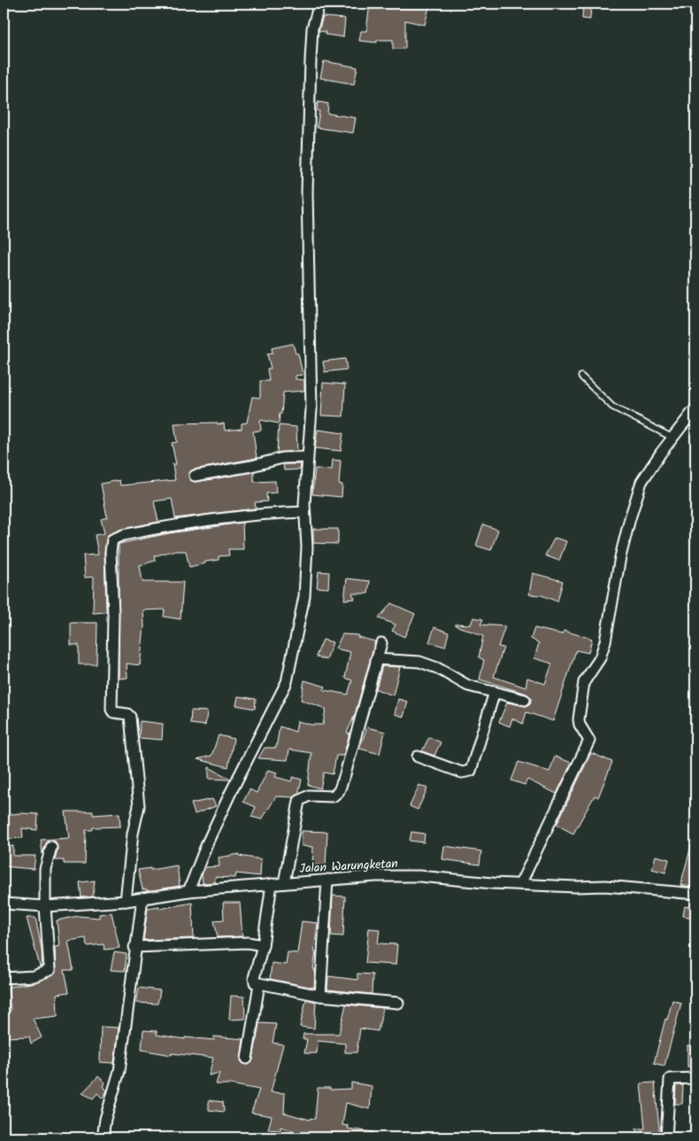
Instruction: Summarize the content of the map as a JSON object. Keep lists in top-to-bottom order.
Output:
{
  "streets": {
    "street": ["Jalan Warungketan"]
  }
}
